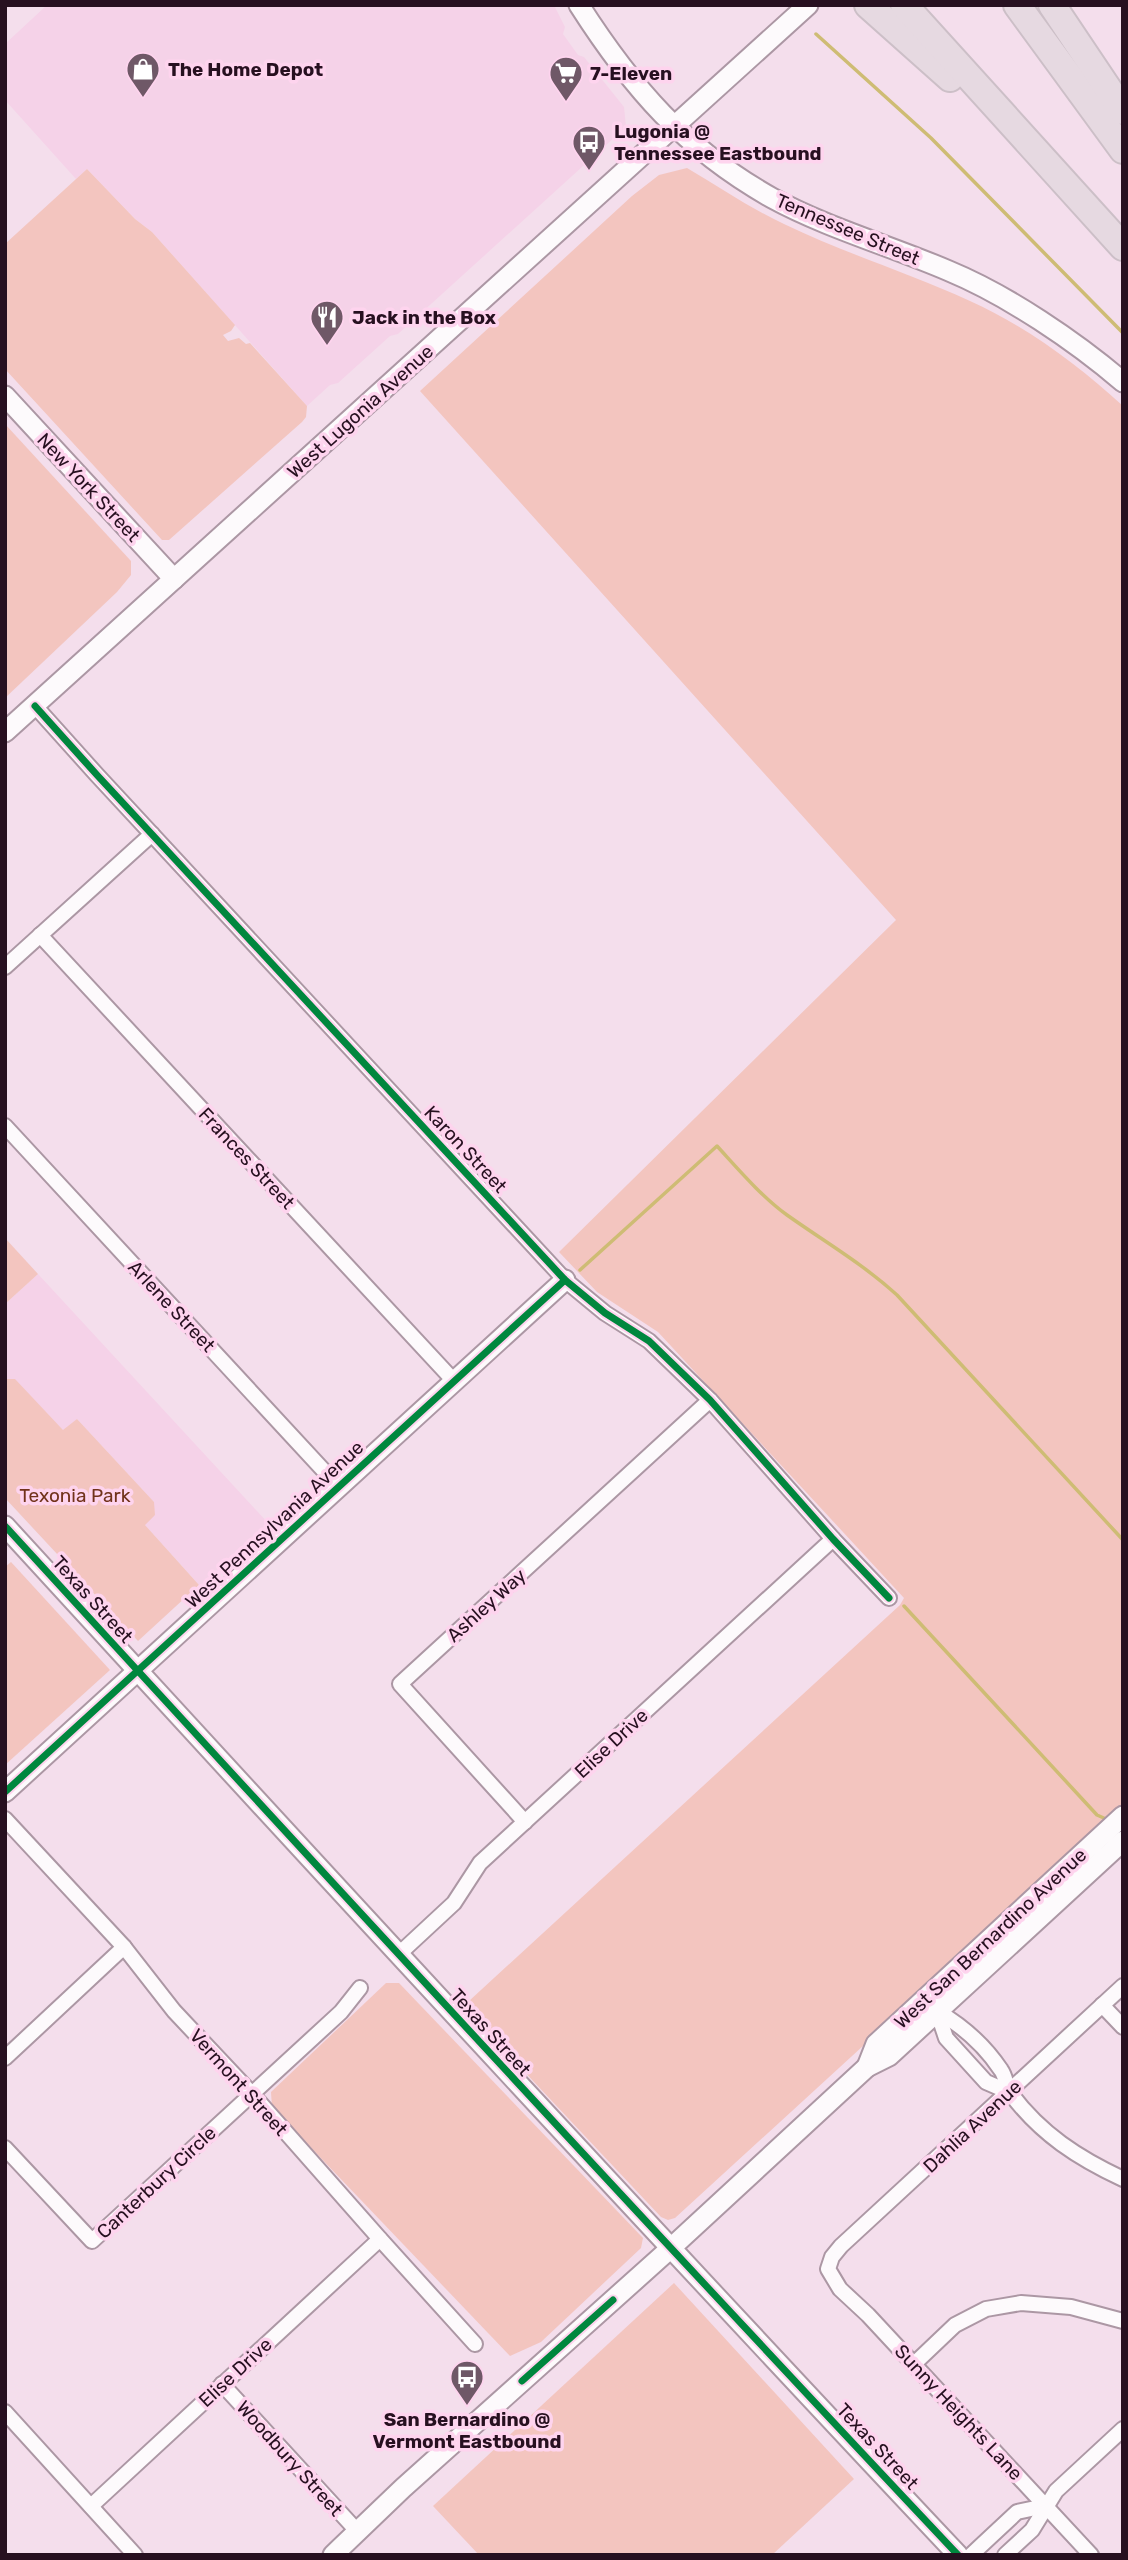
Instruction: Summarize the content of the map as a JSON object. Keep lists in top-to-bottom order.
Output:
{
  "streets": {
    "street": [
      "Tennessee Street",
      "West Lugonia Avenue",
      "New York Street",
      "Karon Street",
      "Frances Street",
      "Arlene Street",
      "West Pennsylvania Avenue",
      "Texas Street",
      "Ashley Way",
      "Elise Drive",
      "West San Bernardino Avenue",
      "Vermont Street",
      "Dahlia Avenue",
      "Canterbury Circle",
      "Sunny Heights Lane",
      "Woodbury Street"
    ]
  },
  "crossings": [
    ["Tennessee Street", "West Lugonia Avenue"],
    ["West Lugonia Avenue", "New York Street"],
    ["West Lugonia Avenue", "Karon Street"],
    ["Karon Street", "West Pennsylvania Avenue"],
    ["Karon Street", "Ashley Way"],
    ["Karon Street", "Elise Drive"],
    ["Frances Street", "West Pennsylvania Avenue"],
    ["Arlene Street", "West Pennsylvania Avenue"],
    ["West Pennsylvania Avenue", "Texas Street"],
    ["Texas Street", "Elise Drive"],
    ["Texas Street", "West San Bernardino Avenue"],
    ["Ashley Way", "Elise Drive"],
    ["Elise Drive", "Vermont Street"],
    ["Elise Drive", "Woodbury Street"],
    ["West San Bernardino Avenue", "Woodbury Street"],
    ["Vermont Street", "Canterbury Circle"],
    ["Dahlia Avenue", "Sunny Heights Lane"]
  ],
  "parks": ["Texonia Park"],
  "places": {
    "shop": ["The Home Depot"],
    "supermarket": ["7-Eleven"],
    "bus stop": ["Lugonia @ Tennessee Eastbound", "San Bernardino @ Vermont Eastbound"],
    "restaurant": ["Jack in the Box"]
  }
}
